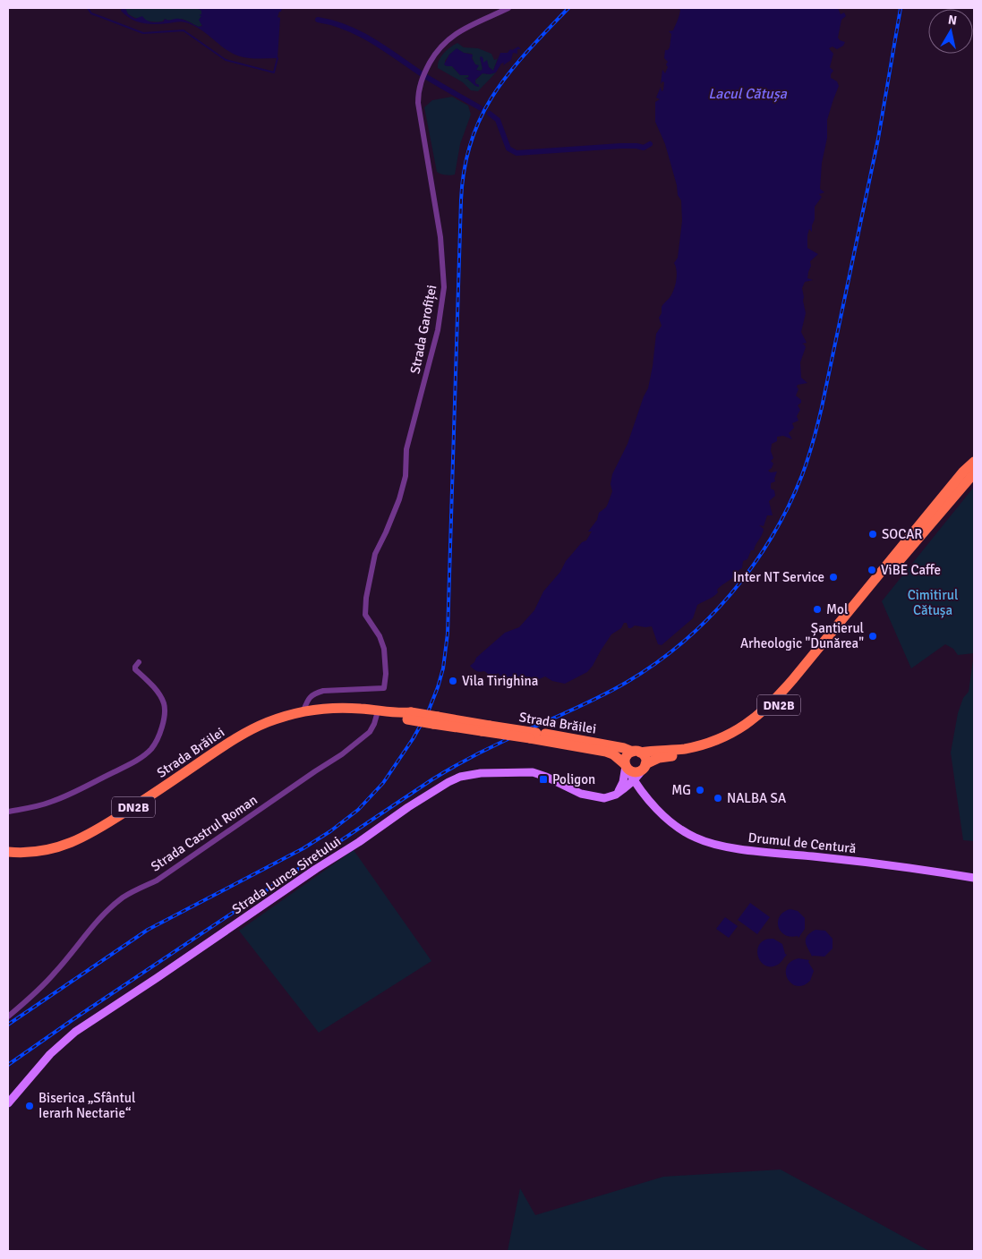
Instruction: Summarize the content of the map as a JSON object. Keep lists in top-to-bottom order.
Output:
{
  "streets": {
    "highway": ["DN2B", "Strada Brăilei"],
    "street": [
      "Strada Garofiței",
      "Strada Castrul Roman",
      "Drumul de Centură",
      "Strada Lunca Siretului"
    ]
  },
  "crossings": [
    ["Strada Garofiței", "Strada Brăilei"],
    ["DN2B", "Strada Brăilei"],
    ["DN2B", "Drumul de Centură"],
    ["Strada Brăilei", "Strada Castrul Roman"],
    ["Strada Brăilei", "Drumul de Centură"],
    ["Drumul de Centură", "Strada Lunca Siretului"]
  ],
  "water": ["Lacul Cătușa"],
  "parks": ["Cimitirul Cătușa"],
  "places": {
    "other": [
      "SOCAR",
      "ViBE Caffe",
      "Inter NT Service",
      "Mol",
      "Șantierul Arheologic \"Dunărea\"",
      "Vila Tirighina",
      "MG",
      "NALBA SA",
      "Biserica „Sfântul Ierarh Nectarie“"
    ],
    "transit": ["Poligon"]
  },
  "north": "top"
}
